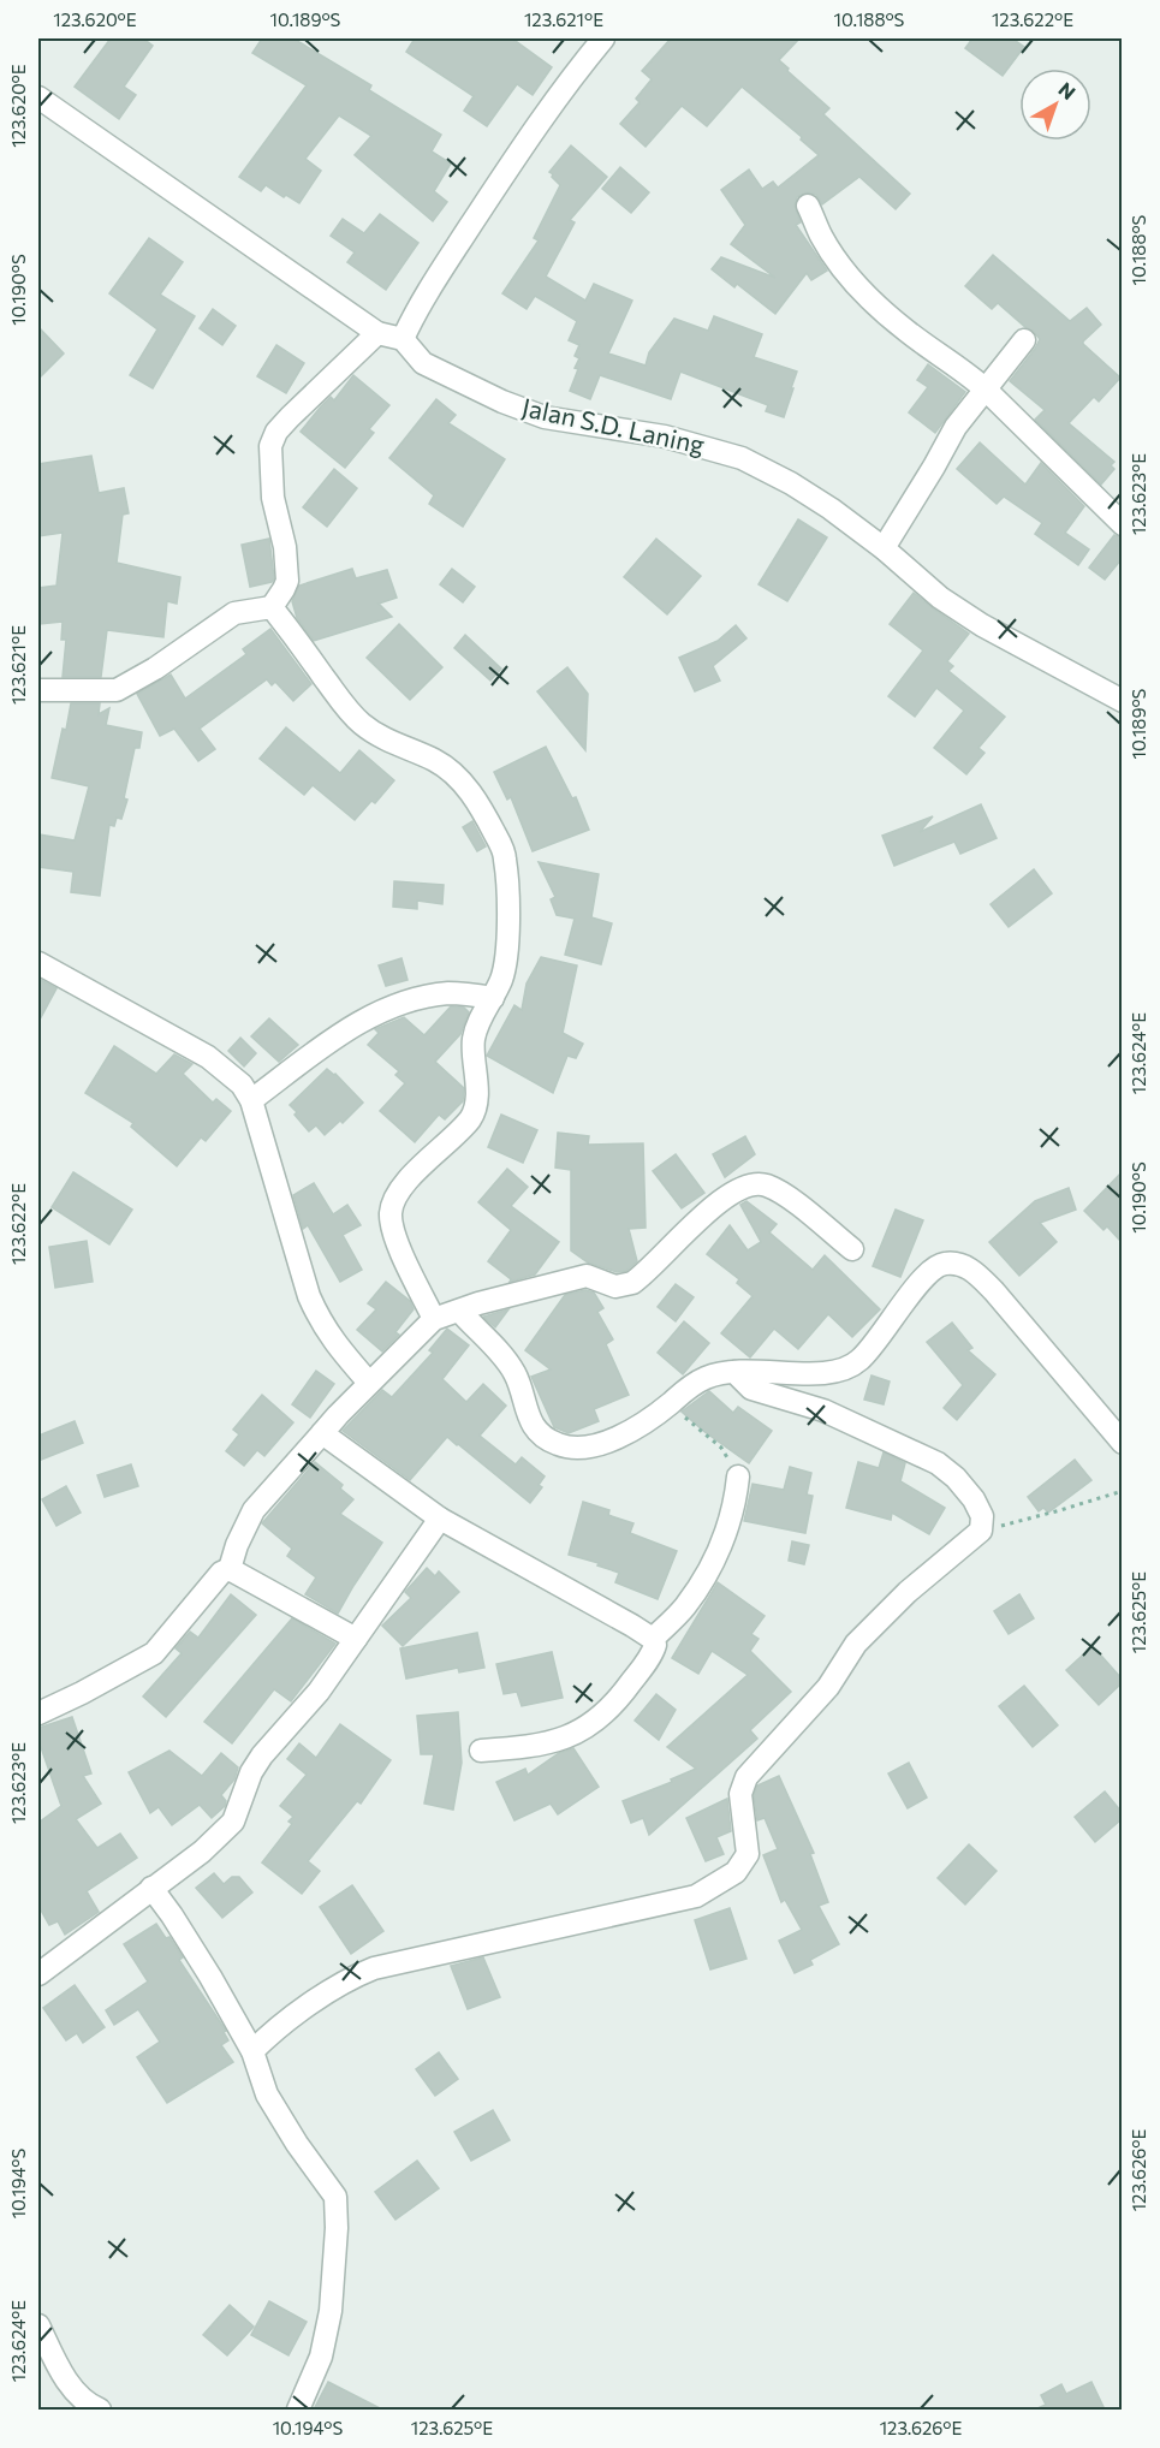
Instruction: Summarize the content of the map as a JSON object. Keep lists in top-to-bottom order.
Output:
{
  "streets": {
    "street": ["Jalan S.D. Laning"]
  },
  "north": "top right",
  "coordinates": [
    "123.620°E",
    "10.189°S",
    "123.621°E",
    "10.188°S",
    "123.622°E",
    "10.190°S",
    "123.623°E",
    "123.624°E",
    "123.625°E",
    "123.626°E",
    "10.194°S"
  ]
}
